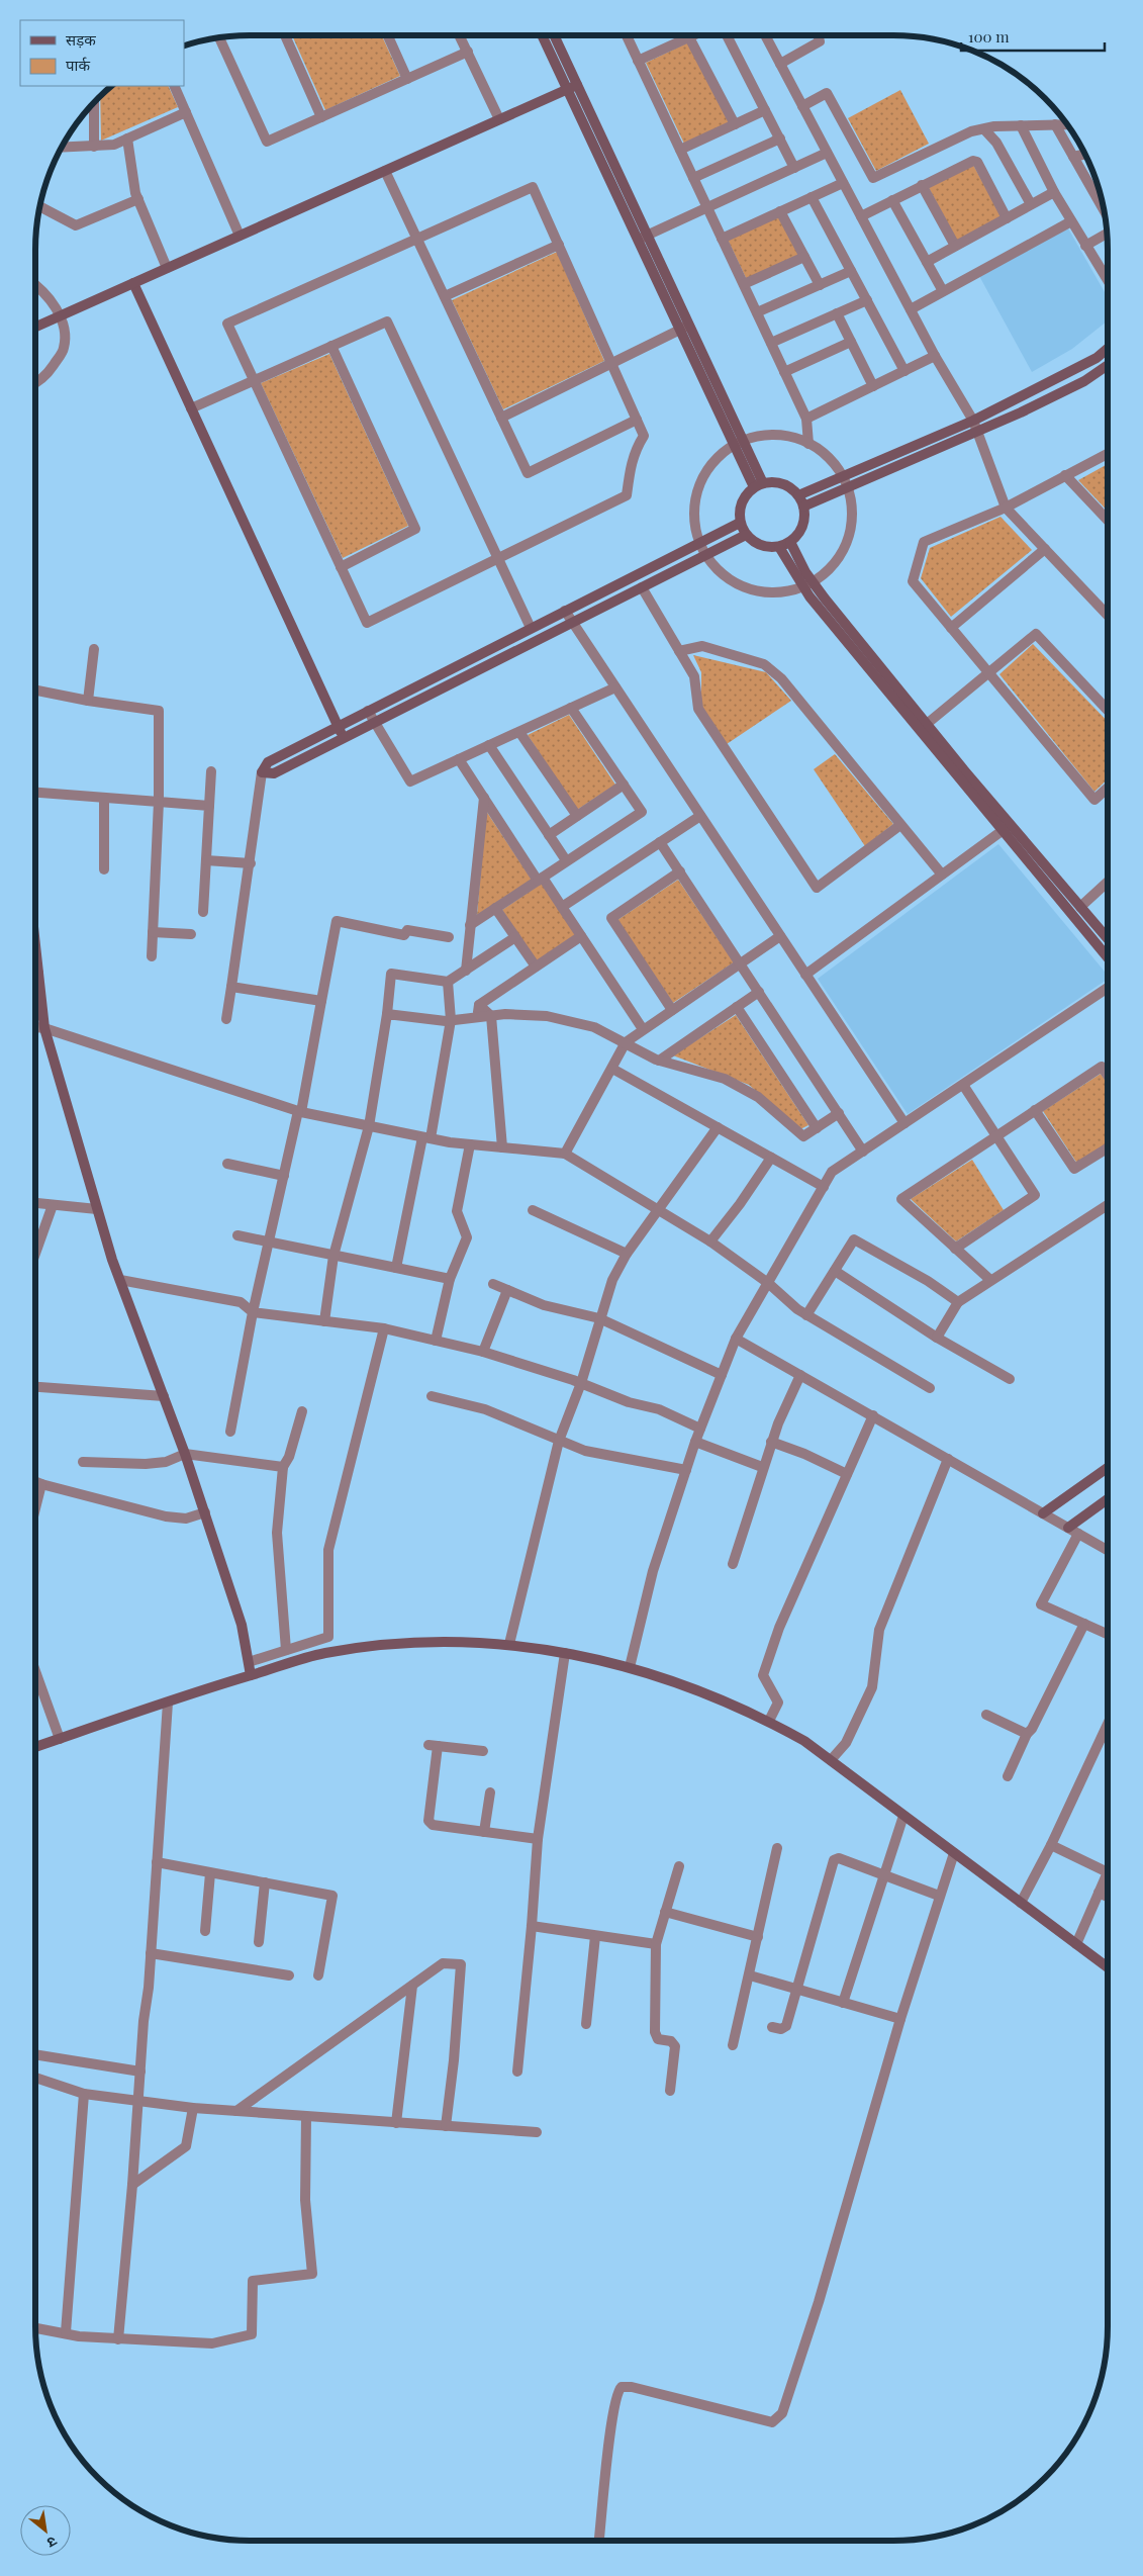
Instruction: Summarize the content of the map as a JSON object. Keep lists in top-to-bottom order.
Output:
{
  "legend": ["सड़क", "पार्क"],
  "scale_bar": "100 m",
  "north": "bottom right"
}
